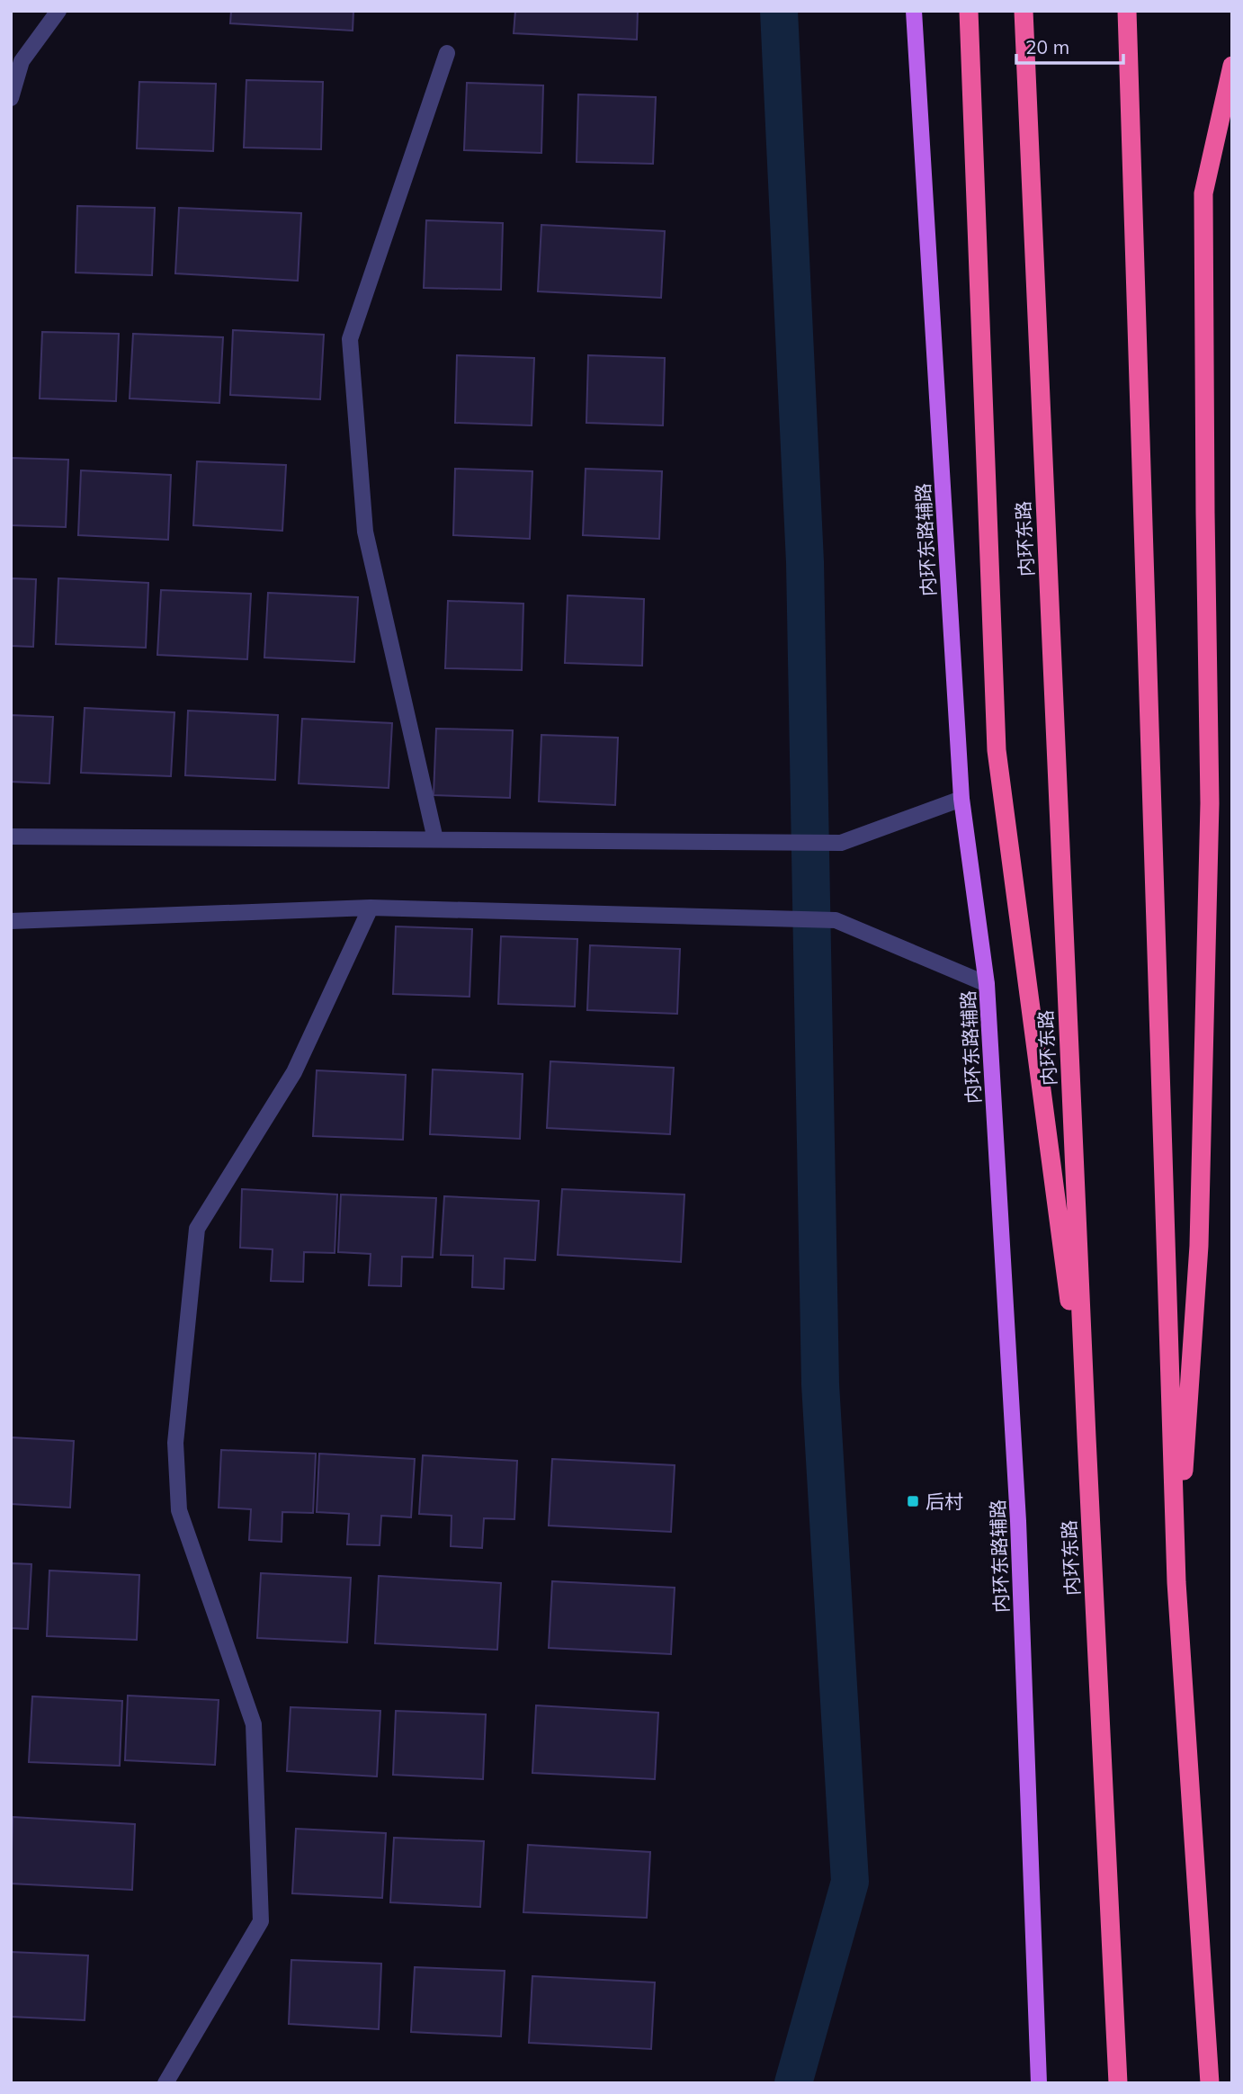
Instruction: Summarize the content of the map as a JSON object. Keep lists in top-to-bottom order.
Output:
{
  "streets": {
    "highway": ["内环东路"],
    "main road": ["内环东路辅路"]
  },
  "places": {
    "transit": ["后村"]
  },
  "scale_bar": "20 m"
}
